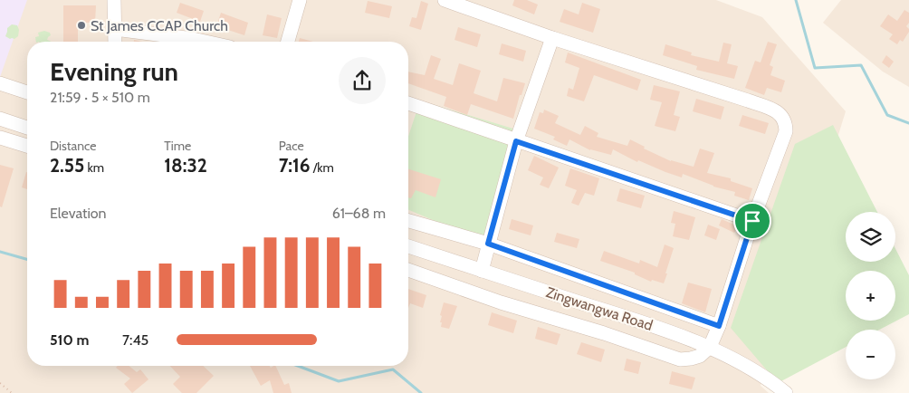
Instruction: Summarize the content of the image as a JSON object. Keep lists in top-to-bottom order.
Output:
{
  "streets": {
    "street": ["Zingwangwa Road"]
  },
  "places": ["St James CCAP Church"],
  "page": {
    "heading": ["Evening run", "21:59 · 5 × 510 m"],
    "stats": [
      ["Distance", "2.55 km"],
      ["Time", "18:32"],
      ["Pace", "7:16 /km"]
    ],
    "chart": ["Elevation", "61–68 m"],
    "map_buttons": ["+", "−"],
    "list": [
      {
        "name": "510 m",
        "note": "7:45"
      }
    ]
  }
}
